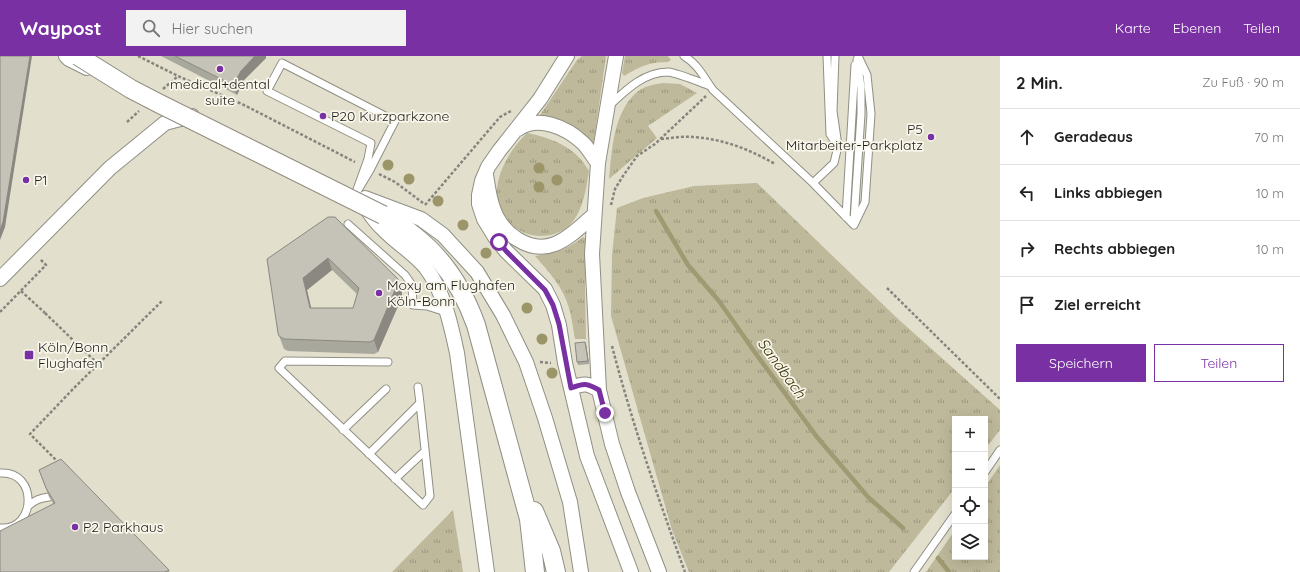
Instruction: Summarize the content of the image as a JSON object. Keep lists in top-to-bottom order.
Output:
{
  "water": ["Sandbach"],
  "places": {
    "other": [
      "medical+dental suite",
      "P20 Kurzparkzone",
      "P5 Mitarbeiter-Parkplatz",
      "P1",
      "Moxy am Flughafen Köln-Bonn",
      "P2 Parkhaus"
    ],
    "transit": ["Köln/Bonn Flughafen"]
  },
  "page": {
    "header": "Waypost",
    "search": "Hier suchen",
    "nav": ["Karte", "Ebenen", "Teilen"],
    "heading": ["2 Min.", "Zu Fuß · 90 m"],
    "list": [
      ["Geradeaus", "70 m"],
      ["Links abbiegen", "10 m"],
      ["Rechts abbiegen", "10 m"],
      "Ziel erreicht"
    ],
    "buttons": ["Speichern", "Teilen"],
    "map_buttons": ["+", "−"]
  }
}
